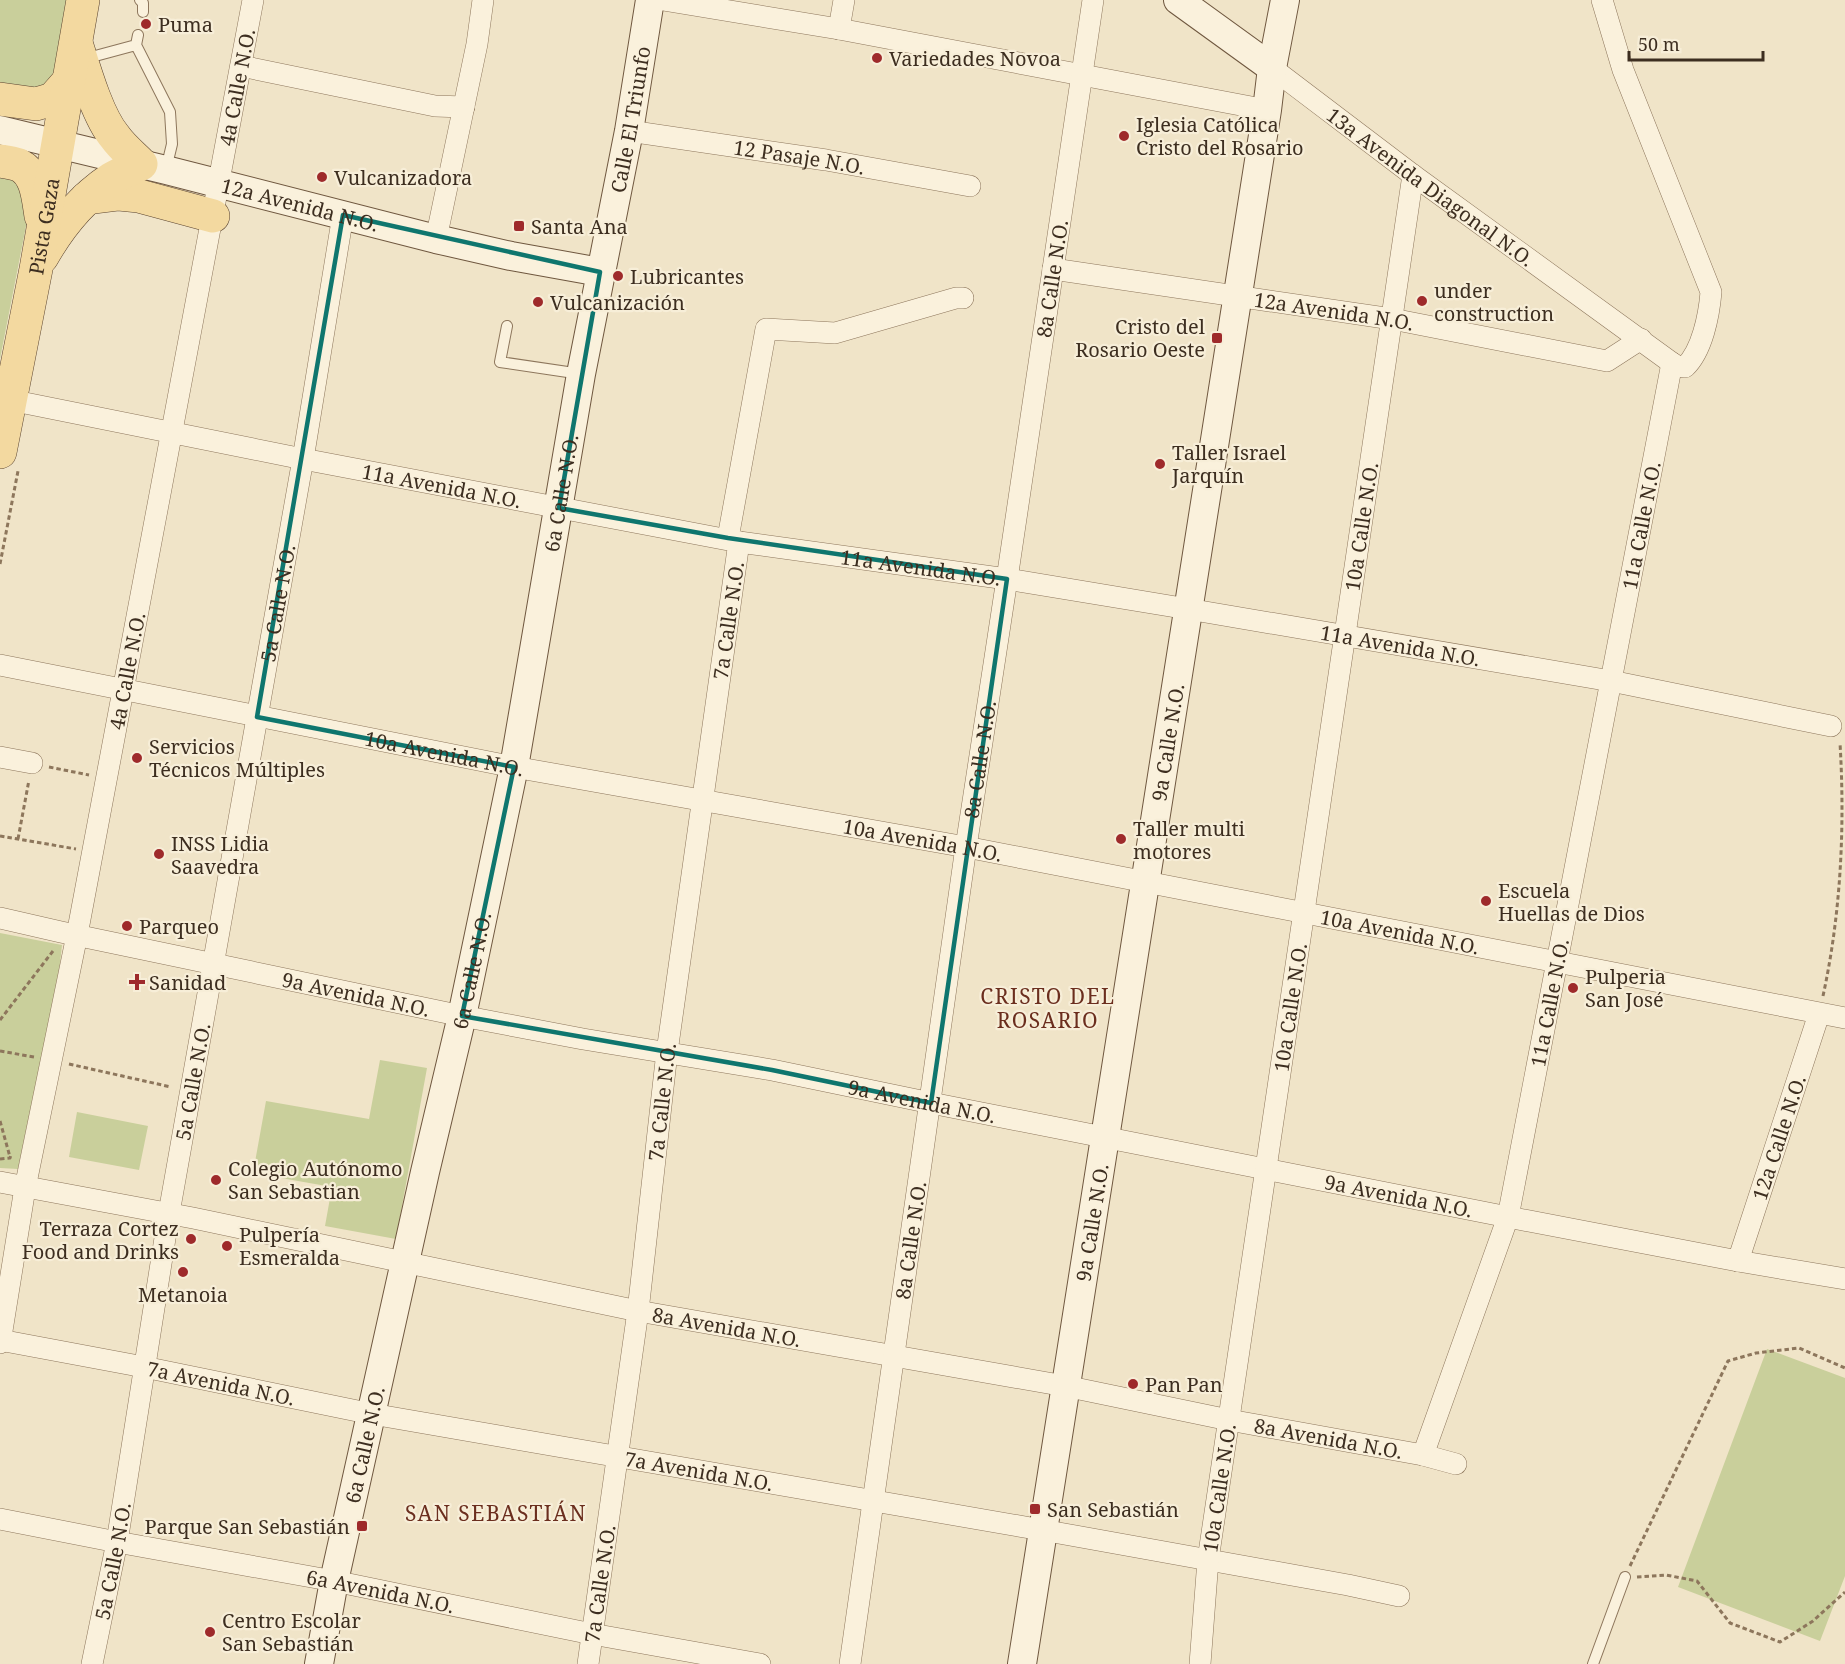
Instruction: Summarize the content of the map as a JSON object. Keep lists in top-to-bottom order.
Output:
{
  "streets": {
    "main road": ["Pista Gaza"],
    "street": [
      "4a Calle N.O.",
      "Calle El Triunfo",
      "12 Pasaje N.O.",
      "13a Avenida Diagonal N.O.",
      "12a Avenida N.O.",
      "8a Calle N.O.",
      "11a Avenida N.O.",
      "6a Calle N.O.",
      "11a Calle N.O.",
      "10a Calle N.O.",
      "5a Calle N.O.",
      "7a Calle N.O.",
      "9a Calle N.O.",
      "10a Avenida N.O.",
      "9a Avenida N.O.",
      "12a Calle N.O.",
      "8a Avenida N.O.",
      "7a Avenida N.O.",
      "6a Avenida N.O."
    ]
  },
  "crossings": [
    ["4a Calle N.O.", "12a Avenida N.O."],
    ["4a Calle N.O.", "11a Avenida N.O."],
    ["4a Calle N.O.", "10a Avenida N.O."],
    ["4a Calle N.O.", "9a Avenida N.O."],
    ["4a Calle N.O.", "8a Avenida N.O."],
    ["4a Calle N.O.", "7a Avenida N.O."],
    ["Calle El Triunfo", "12 Pasaje N.O."],
    ["Calle El Triunfo", "12a Avenida N.O."],
    ["Calle El Triunfo", "6a Calle N.O."],
    ["13a Avenida Diagonal N.O.", "12a Avenida N.O."],
    ["13a Avenida Diagonal N.O.", "11a Calle N.O."],
    ["13a Avenida Diagonal N.O.", "10a Calle N.O."],
    ["13a Avenida Diagonal N.O.", "9a Calle N.O."],
    ["12a Avenida N.O.", "Pista Gaza"],
    ["12a Avenida N.O.", "8a Calle N.O."],
    ["12a Avenida N.O.", "6a Calle N.O."],
    ["12a Avenida N.O.", "10a Calle N.O."],
    ["12a Avenida N.O.", "5a Calle N.O."],
    ["12a Avenida N.O.", "9a Calle N.O."],
    ["Pista Gaza", "11a Avenida N.O."],
    ["8a Calle N.O.", "11a Avenida N.O."],
    ["8a Calle N.O.", "10a Avenida N.O."],
    ["8a Calle N.O.", "9a Avenida N.O."],
    ["8a Calle N.O.", "8a Avenida N.O."],
    ["8a Calle N.O.", "7a Avenida N.O."],
    ["11a Avenida N.O.", "6a Calle N.O."],
    ["11a Avenida N.O.", "11a Calle N.O."],
    ["11a Avenida N.O.", "10a Calle N.O."],
    ["11a Avenida N.O.", "5a Calle N.O."],
    ["11a Avenida N.O.", "7a Calle N.O."],
    ["11a Avenida N.O.", "9a Calle N.O."],
    ["6a Calle N.O.", "10a Avenida N.O."],
    ["6a Calle N.O.", "9a Avenida N.O."],
    ["6a Calle N.O.", "8a Avenida N.O."],
    ["6a Calle N.O.", "7a Avenida N.O."],
    ["6a Calle N.O.", "6a Avenida N.O."],
    ["11a Calle N.O.", "10a Avenida N.O."],
    ["11a Calle N.O.", "9a Avenida N.O."],
    ["11a Calle N.O.", "8a Avenida N.O."],
    ["10a Calle N.O.", "10a Avenida N.O."],
    ["10a Calle N.O.", "9a Avenida N.O."],
    ["10a Calle N.O.", "8a Avenida N.O."],
    ["10a Calle N.O.", "7a Avenida N.O."],
    ["5a Calle N.O.", "10a Avenida N.O."],
    ["5a Calle N.O.", "9a Avenida N.O."],
    ["5a Calle N.O.", "8a Avenida N.O."],
    ["5a Calle N.O.", "7a Avenida N.O."],
    ["5a Calle N.O.", "6a Avenida N.O."],
    ["7a Calle N.O.", "10a Avenida N.O."],
    ["7a Calle N.O.", "9a Avenida N.O."],
    ["7a Calle N.O.", "8a Avenida N.O."],
    ["7a Calle N.O.", "7a Avenida N.O."],
    ["7a Calle N.O.", "6a Avenida N.O."],
    ["9a Calle N.O.", "10a Avenida N.O."],
    ["9a Calle N.O.", "9a Avenida N.O."],
    ["9a Calle N.O.", "8a Avenida N.O."],
    ["9a Calle N.O.", "7a Avenida N.O."],
    ["10a Avenida N.O.", "12a Calle N.O."],
    ["9a Avenida N.O.", "12a Calle N.O."]
  ],
  "districts": ["CRISTO DEL ROSARIO", "SAN SEBASTIÁN"],
  "places": {
    "other": [
      "Puma",
      "Variedades Novoa",
      "Iglesia Católica Cristo del Rosario",
      "Vulcanizadora",
      "Lubricantes",
      "under construction",
      "Vulcanización",
      "Taller Israel Jarquín",
      "Servicios Técnicos Múltiples",
      "Taller multi motores",
      "INSS Lidia Saavedra",
      "Escuela Huellas de Dios",
      "Parqueo",
      "Pulperia San José",
      "Colegio Autónomo San Sebastian",
      "Terraza Cortez Food and Drinks",
      "Pulpería Esmeralda",
      "Metanoia",
      "Pan Pan",
      "Centro Escolar San Sebastián"
    ],
    "transit": [
      "Santa Ana",
      "Cristo del Rosario Oeste",
      "San Sebastián",
      "Parque San Sebastián"
    ],
    "health": ["Sanidad"]
  },
  "scale_bar": "50 m"
}
